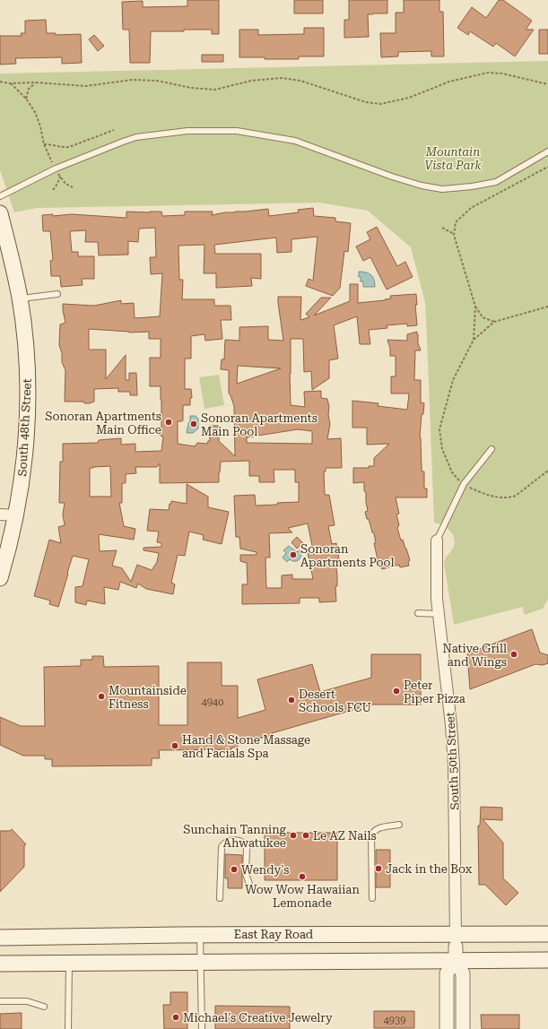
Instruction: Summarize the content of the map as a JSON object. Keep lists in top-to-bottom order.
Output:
{
  "streets": {
    "main road": ["South 48th Street", "East Ray Road"],
    "street": ["South 50th Street"]
  },
  "crossings": [
    ["South 50th Street", "East Ray Road"]
  ],
  "parks": ["Mountain Vista Park"],
  "places": [
    "Sonoran Apartments Main Office",
    "Sonoran Apartments Main Pool",
    "Sonoran Apartments Pool",
    "Native Grill and Wings",
    "Peter Piper Pizza",
    "Mountainside Fitness",
    "Desert Schools FCU",
    "Hand & Stone Massage and Facials Spa",
    "Sunchain Tanning Ahwatukee",
    "Le AZ Nails",
    "Jack in the Box",
    "Wendy's",
    "Wow Wow Hawaiian Lemonade",
    "Michael's Creative Jewelry"
  ],
  "house_numbers": ["4940", "4939"]
}
